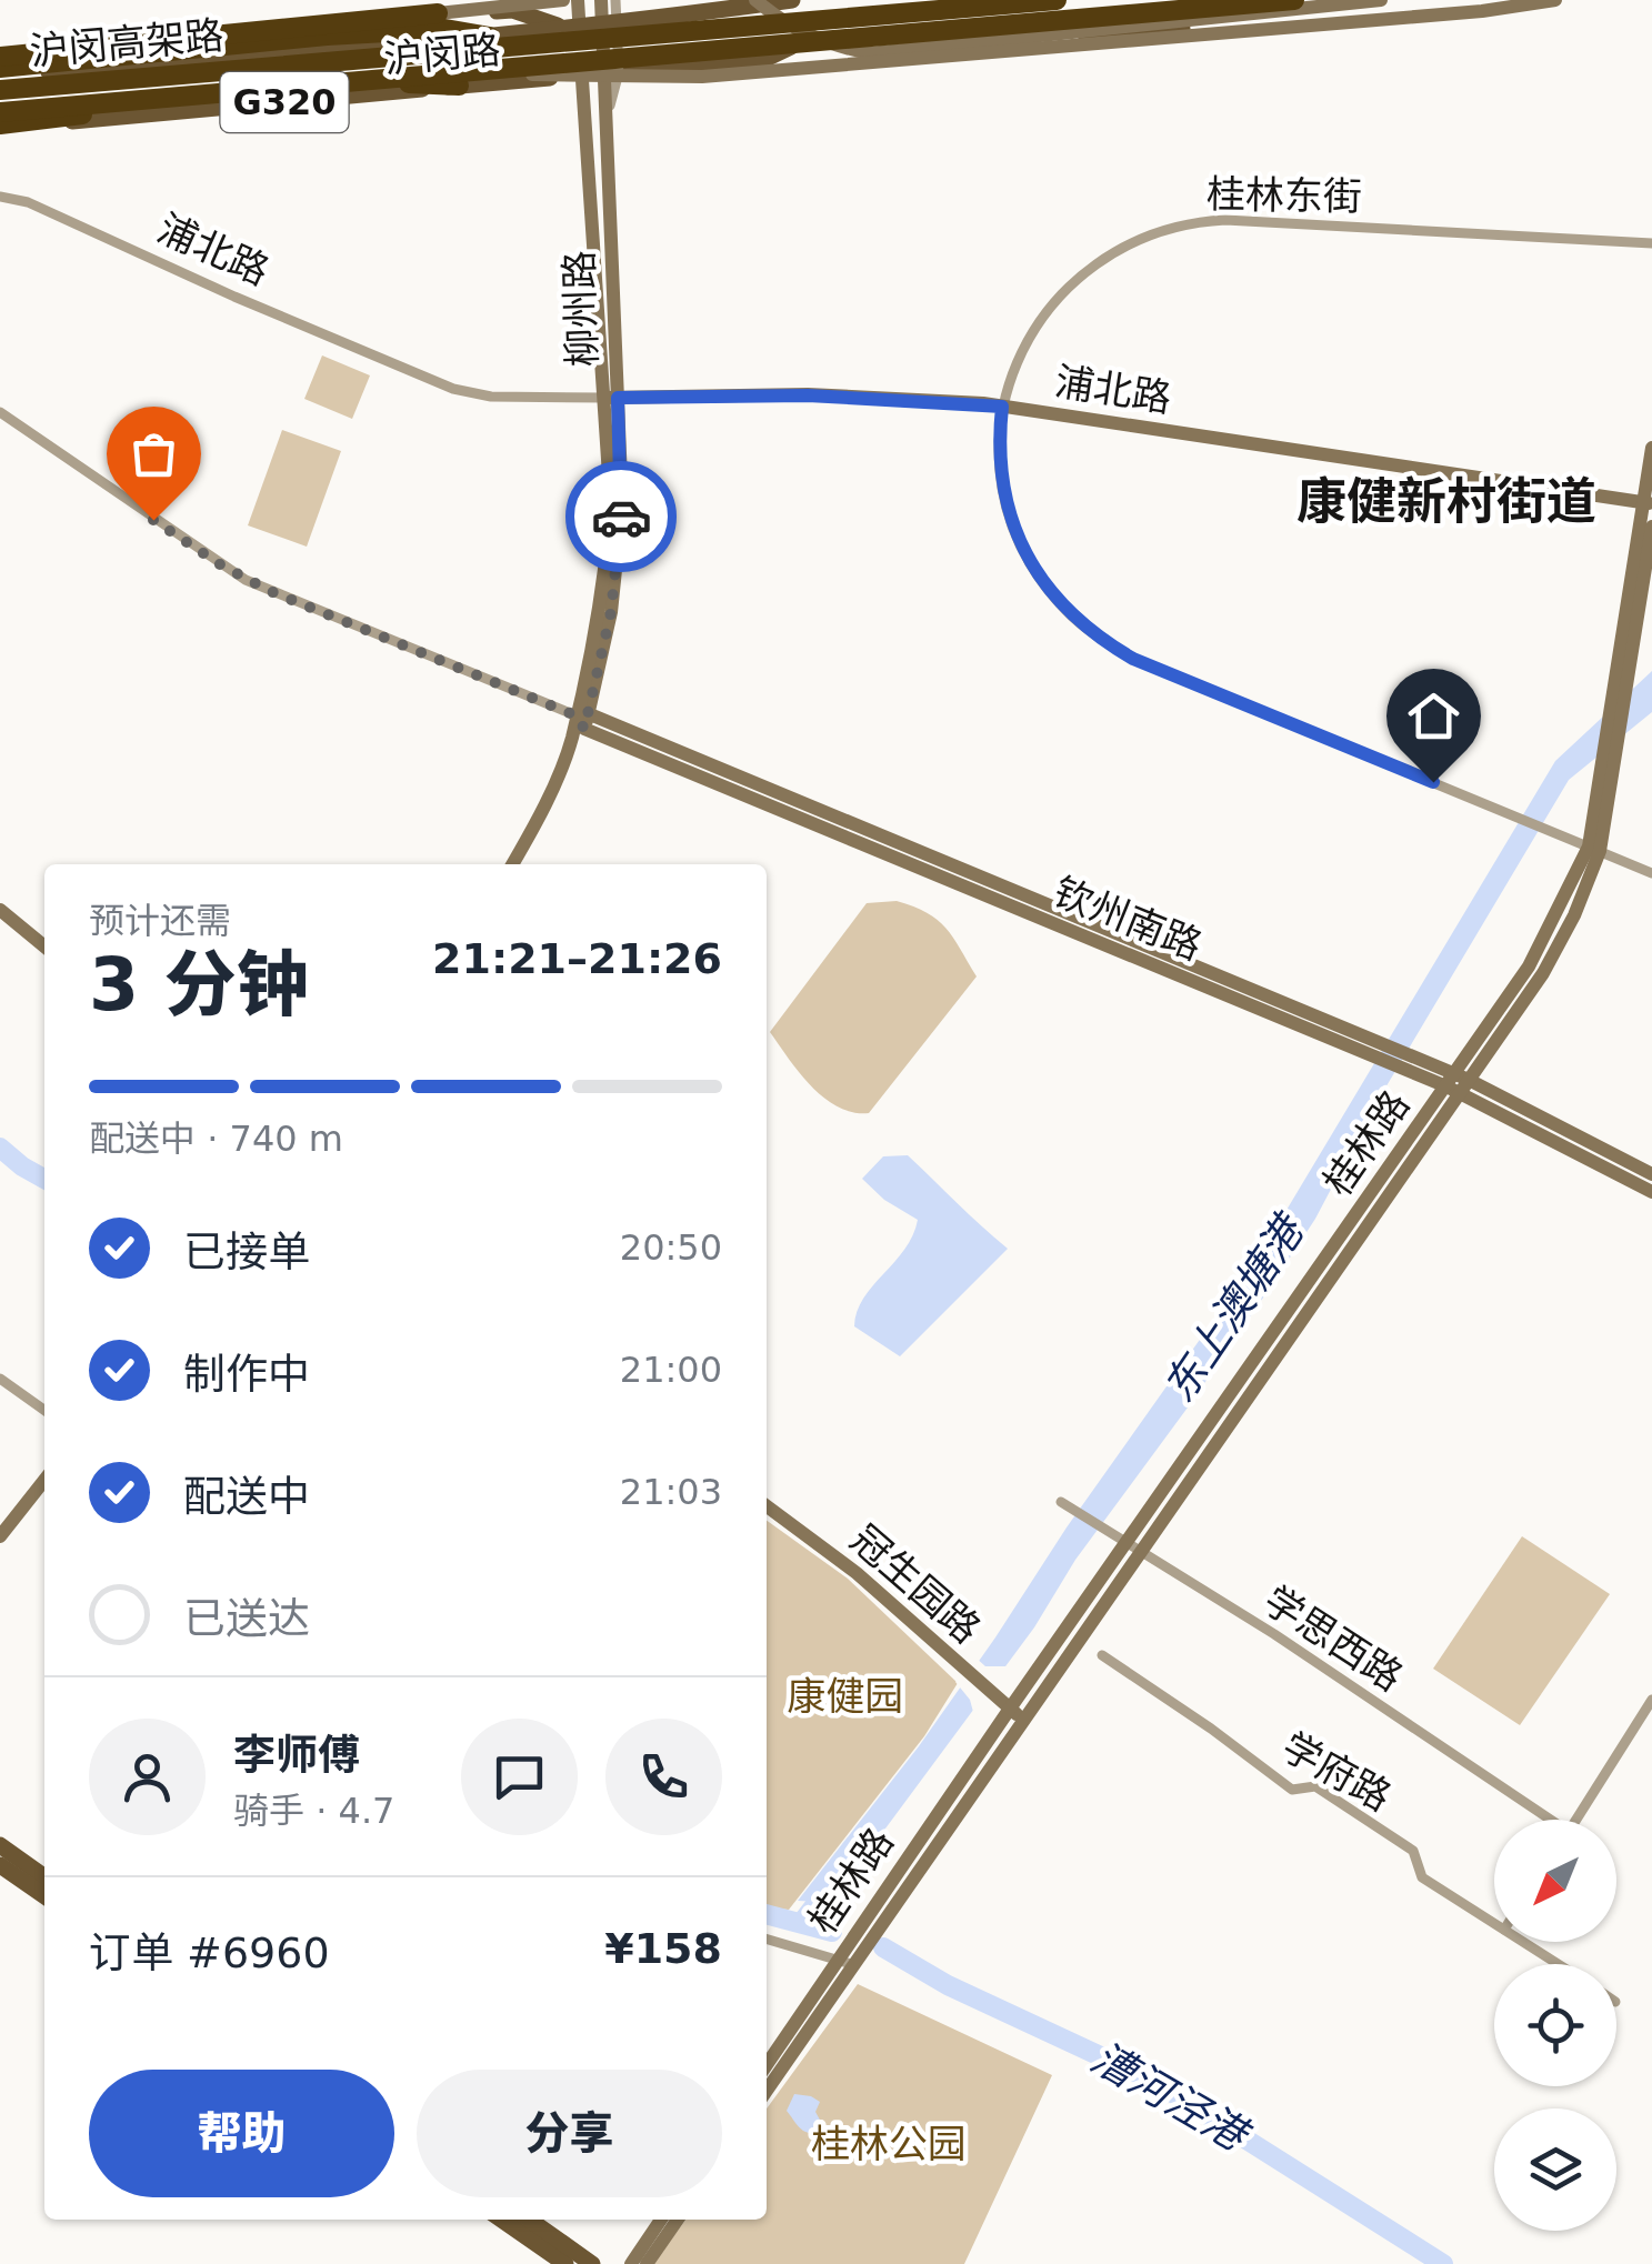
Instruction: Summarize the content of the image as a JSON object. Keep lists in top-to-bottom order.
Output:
{
  "streets": {
    "highway": ["沪闵高架路"],
    "main road": [
      "沪闵路",
      "G320",
      "浦北路",
      "柳州路",
      "钦州南路",
      "桂林路",
      "冠生园路"
    ],
    "street": ["桂林东街", "学思西路", "学府路"]
  },
  "crossings": [
    ["沪闵高架路", "沪闵路"],
    ["沪闵路", "柳州路"],
    ["桂林东街", "浦北路"],
    ["桂林东街", "桂林路"],
    ["浦北路", "柳州路"],
    ["浦北路", "桂林路"],
    ["柳州路", "钦州南路"],
    ["钦州南路", "桂林路"],
    ["桂林路", "冠生园路"],
    ["桂林路", "学思西路"]
  ],
  "districts": ["康健新村街道"],
  "water": ["东上澳塘港", "漕河泾港"],
  "parks": ["康健园", "桂林公园"],
  "north": "bottom left",
  "page": {
    "heading": ["3 分钟", "预计还需", "21:21–21:26"],
    "panel": [
      "李师傅",
      "骑手 · 4.7",
      "订单 #6960",
      "¥158"
    ],
    "bar": "配送中 · 740 m",
    "list": [
      ["已接单", "20:50"],
      ["制作中", "21:00"],
      ["配送中", "21:03"],
      "已送达"
    ],
    "buttons": ["帮助", "分享"]
  }
}
